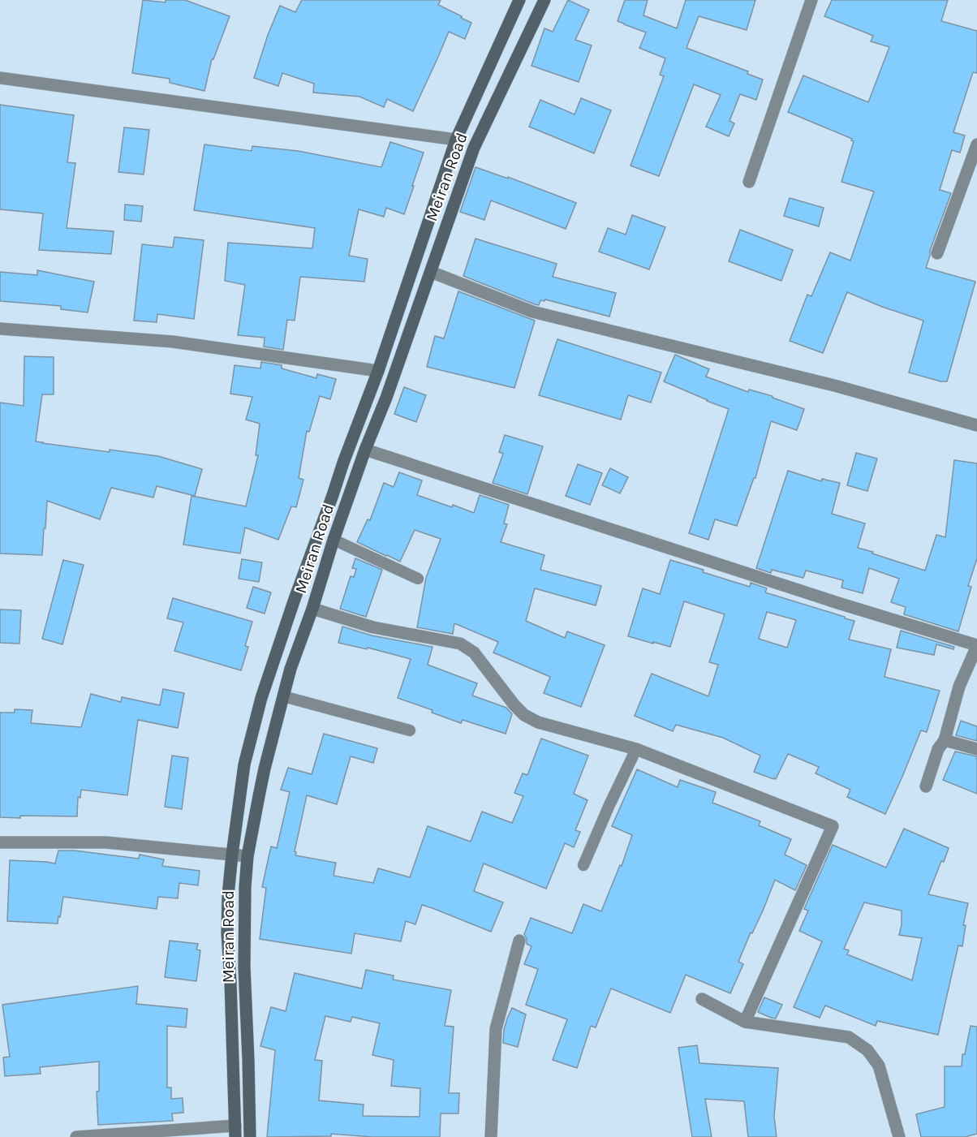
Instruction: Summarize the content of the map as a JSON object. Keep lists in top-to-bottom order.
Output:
{
  "streets": {
    "main road": ["Meiran Road"]
  }
}
